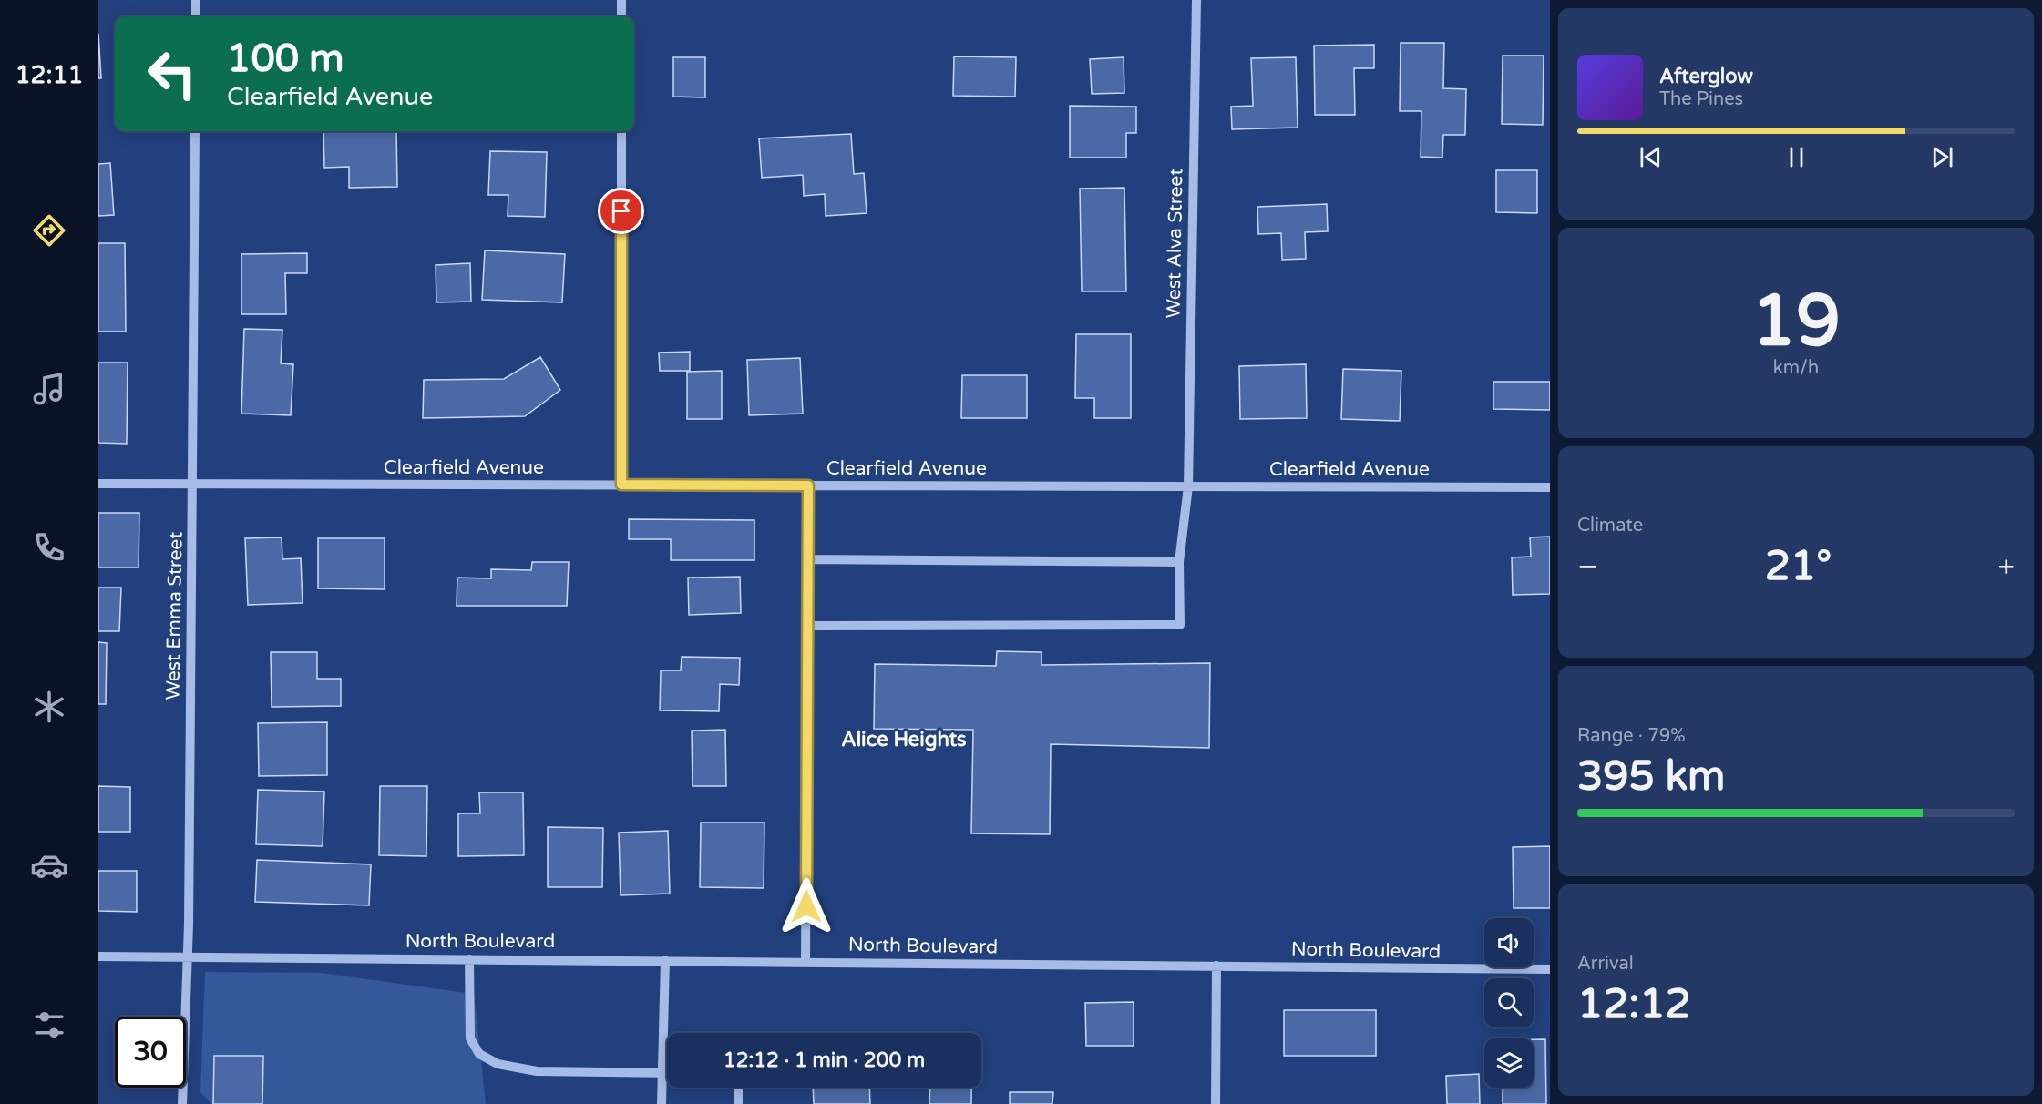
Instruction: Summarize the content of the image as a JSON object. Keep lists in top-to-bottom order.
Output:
{
  "streets": {
    "street": [
      "West Alva Street",
      "Clearfield Avenue",
      "West Emma Street",
      "North Boulevard"
    ]
  },
  "crossings": [
    ["West Alva Street", "Clearfield Avenue"],
    ["Clearfield Avenue", "West Emma Street"],
    ["West Emma Street", "North Boulevard"]
  ],
  "districts": ["Alice Heights"],
  "page": {
    "tabs": "12:11",
    "turn": ["100 m", "Clearfield Avenue"],
    "song": ["Afterglow", "The Pines"],
    "tile": [
      ["19", "km/h"],
      "Climate",
      ["Range · 79%", "395 km"],
      ["Arrival", "12:12"]
    ],
    "heat": ["−", "21°", "+"],
    "limit": "30",
    "trip": "12:12 · 1 min · 200 m"
  }
}
